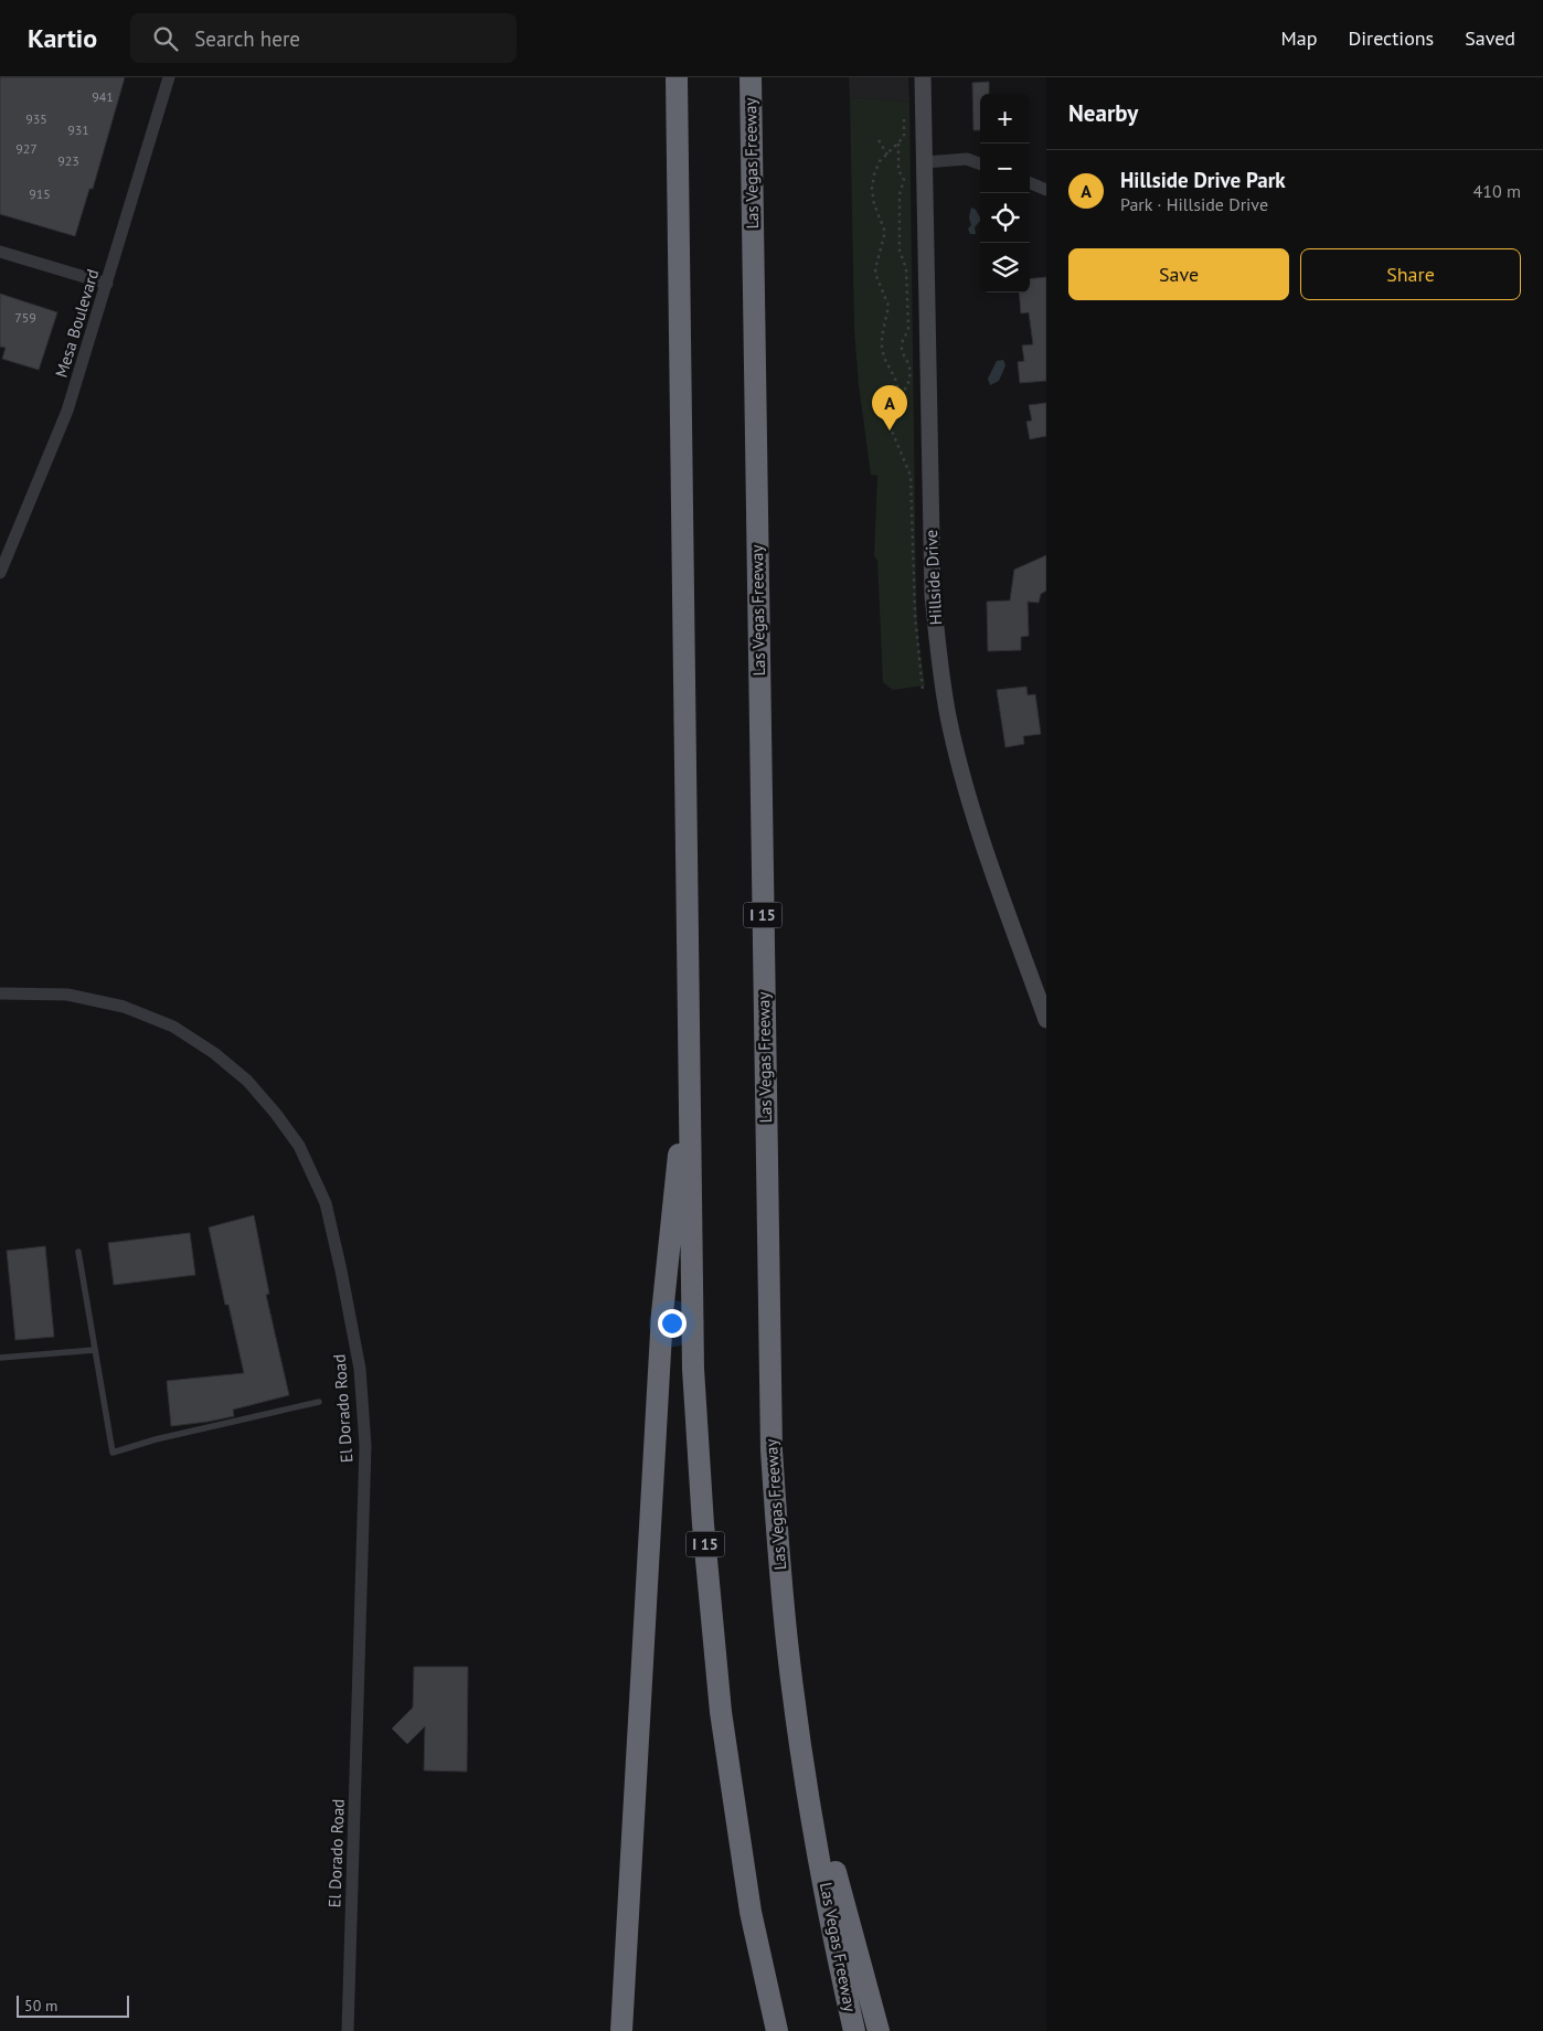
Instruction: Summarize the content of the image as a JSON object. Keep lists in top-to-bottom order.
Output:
{
  "streets": {
    "highway": ["Las Vegas Freeway", "I 15"],
    "main road": ["Hillside Drive"],
    "street": ["Mesa Boulevard", "El Dorado Road"]
  },
  "house_numbers": [
    "941",
    "935",
    "931",
    "927",
    "923",
    "915",
    "759"
  ],
  "scale_bar": "50 m",
  "page": {
    "header": "Kartio",
    "search": "Search here",
    "nav": ["Map", "Directions", "Saved"],
    "heading": "Nearby",
    "map_buttons": ["+", "−"],
    "list": [
      {
        "mark": "A",
        "name": "Hillside Drive Park",
        "note": "Park · Hillside Drive",
        "value": "410 m"
      }
    ],
    "buttons": ["Save", "Share"],
    "pins": "A",
    "scale": "50 m"
  }
}
